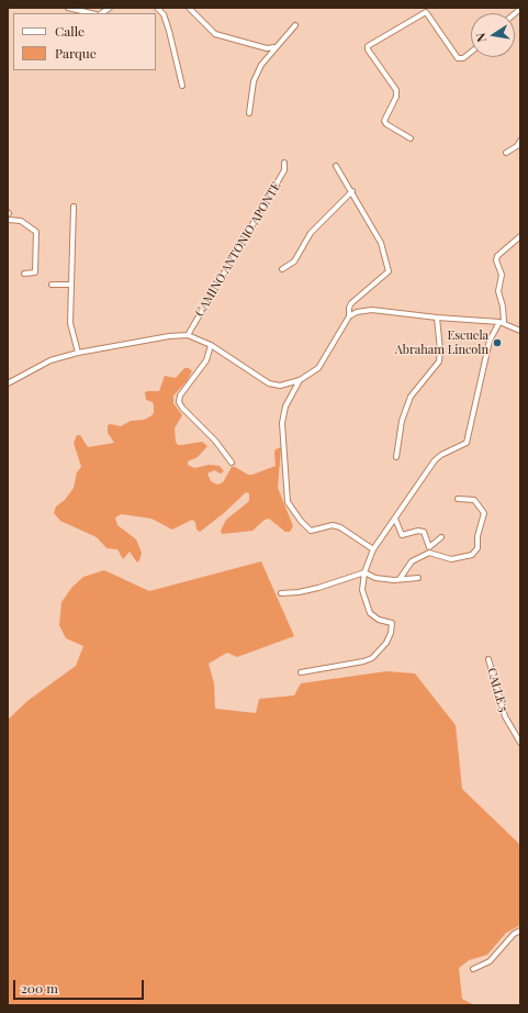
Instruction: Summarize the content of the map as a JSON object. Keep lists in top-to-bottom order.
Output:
{
  "streets": {
    "street": ["CAMINO ANTONIO APONTE", "CALLE 5"]
  },
  "places": ["Escuela Abraham Lincoln"],
  "legend": ["Calle", "Parque"],
  "scale_bar": "200 m",
  "north": "left"
}
